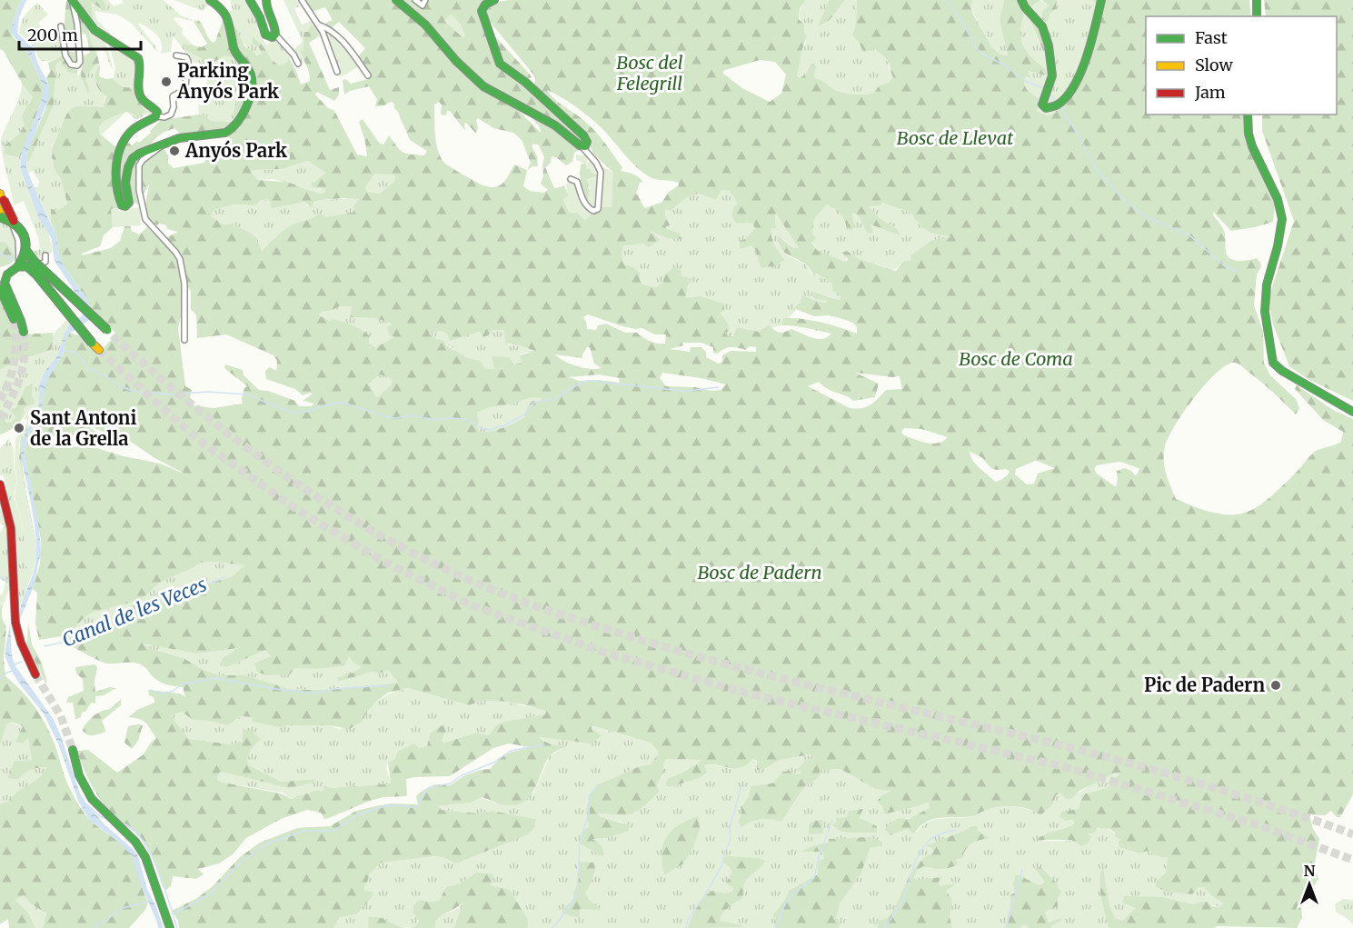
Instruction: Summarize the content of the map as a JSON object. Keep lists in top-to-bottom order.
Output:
{
  "water": ["Canal de les Veces"],
  "parks": [
    "Bosc del Felegrill",
    "Bosc de Llevat",
    "Bosc de Coma",
    "Bosc de Padern"
  ],
  "places": [
    "Parking Anyós Park",
    "Anyós Park",
    "Sant Antoni de la Grella",
    "Pic de Padern"
  ],
  "legend": ["Fast", "Slow", "Jam"],
  "scale_bar": "200 m",
  "north": "top"
}
